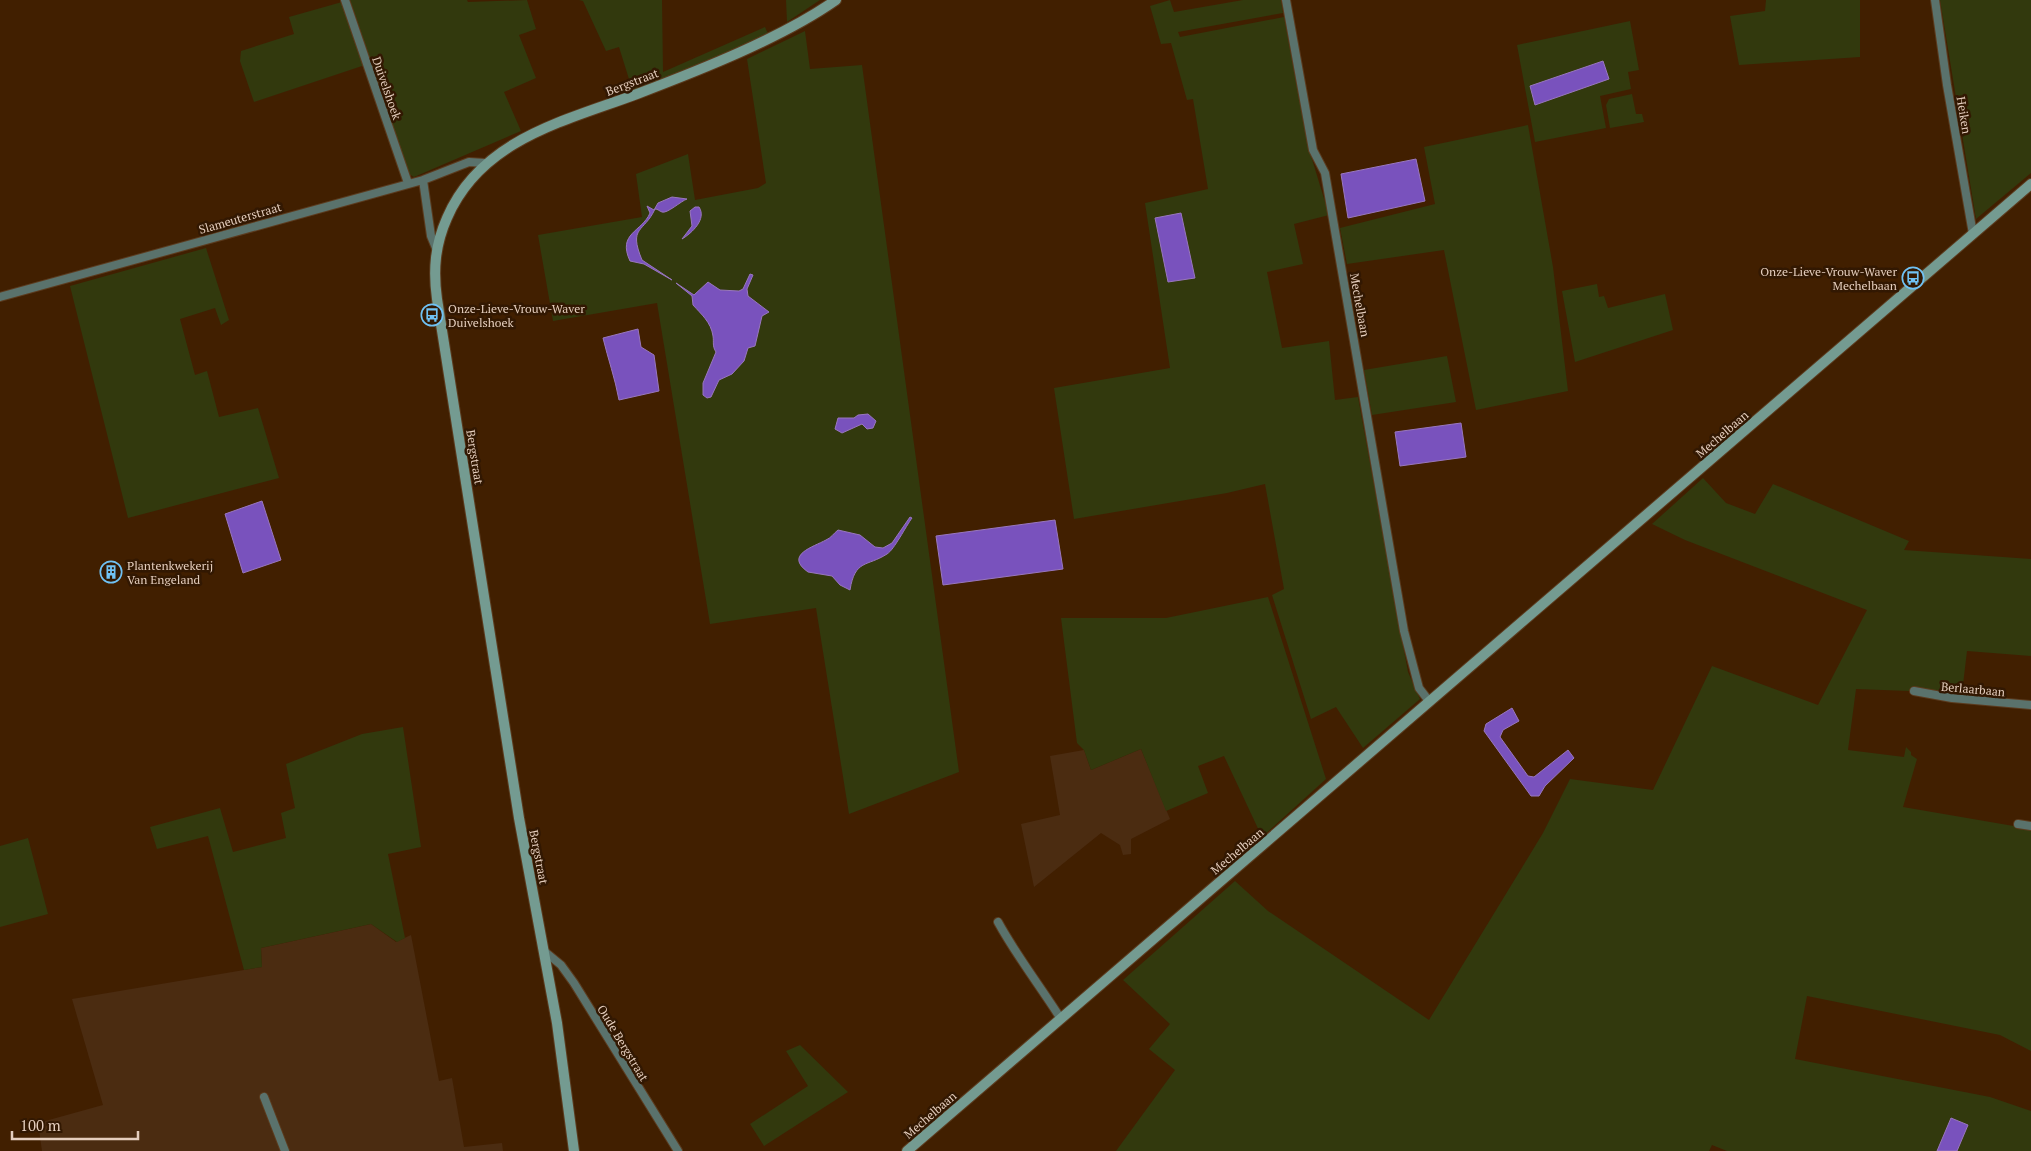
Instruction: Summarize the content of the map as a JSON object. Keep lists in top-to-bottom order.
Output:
{
  "streets": {
    "street": [
      "Bergstraat",
      "Duivelshoek",
      "Heiken",
      "Slameuterstraat",
      "Mechelbaan",
      "Berlaarbaan",
      "Oude Bergstraat"
    ]
  },
  "crossings": [
    ["Bergstraat", "Slameuterstraat"],
    ["Bergstraat", "Oude Bergstraat"],
    ["Duivelshoek", "Slameuterstraat"],
    ["Heiken", "Mechelbaan"]
  ],
  "places": {
    "bus stop": ["Onze-Lieve-Vrouw-Waver Mechelbaan", "Onze-Lieve-Vrouw-Waver Duivelshoek"],
    "building": ["Plantenkwekerij Van Engeland"]
  },
  "scale_bar": "100 m"
}
